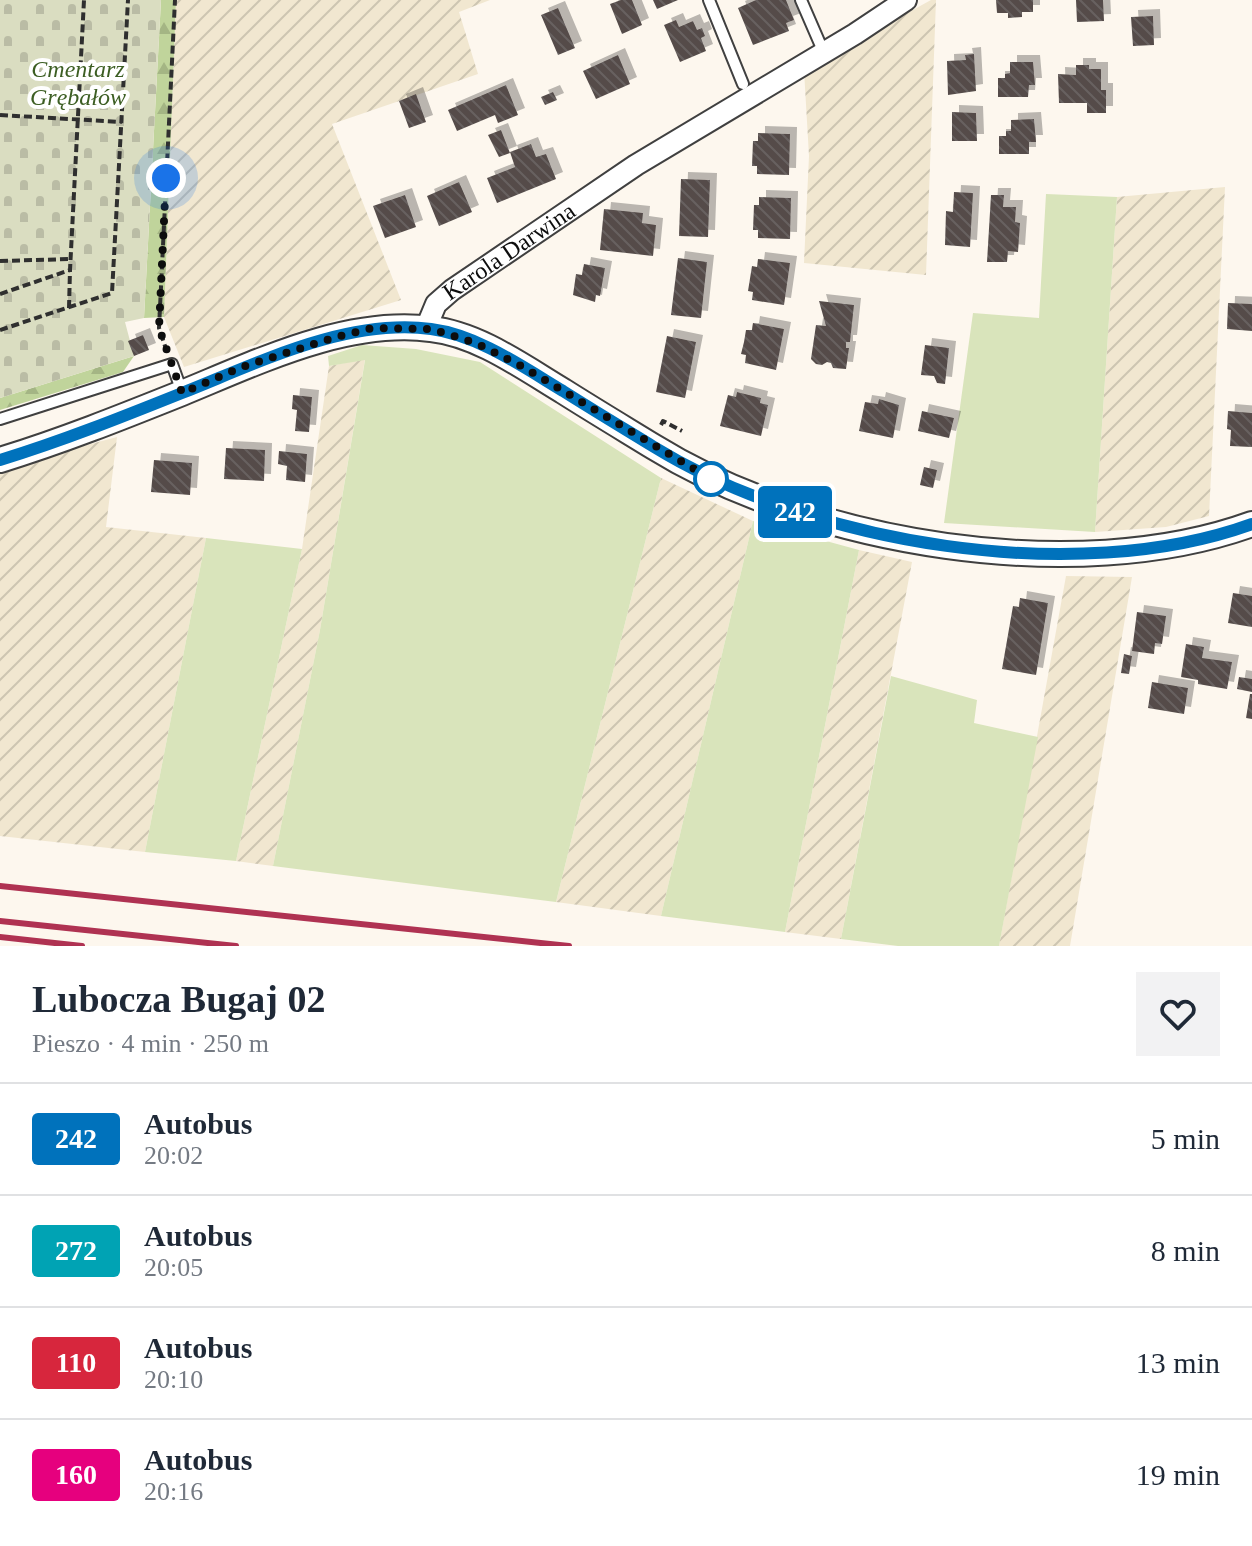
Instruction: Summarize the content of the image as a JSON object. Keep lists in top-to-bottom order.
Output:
{
  "streets": {
    "street": ["Karola Darwina"]
  },
  "parks": ["Cmentarz Grębałów"],
  "lines": ["bus line 242"],
  "page": {
    "on_map": "242",
    "heading": ["Lubocza Bugaj 02", "Pieszo · 4 min · 250 m"],
    "list": [
      {
        "mark": "242",
        "name": "Autobus",
        "note": "20:02",
        "value": "5 min"
      },
      {
        "mark": "272",
        "name": "Autobus",
        "note": "20:05",
        "value": "8 min"
      },
      {
        "mark": "110",
        "name": "Autobus",
        "note": "20:10",
        "value": "13 min"
      },
      {
        "mark": "160",
        "name": "Autobus",
        "note": "20:16",
        "value": "19 min"
      }
    ]
  }
}
